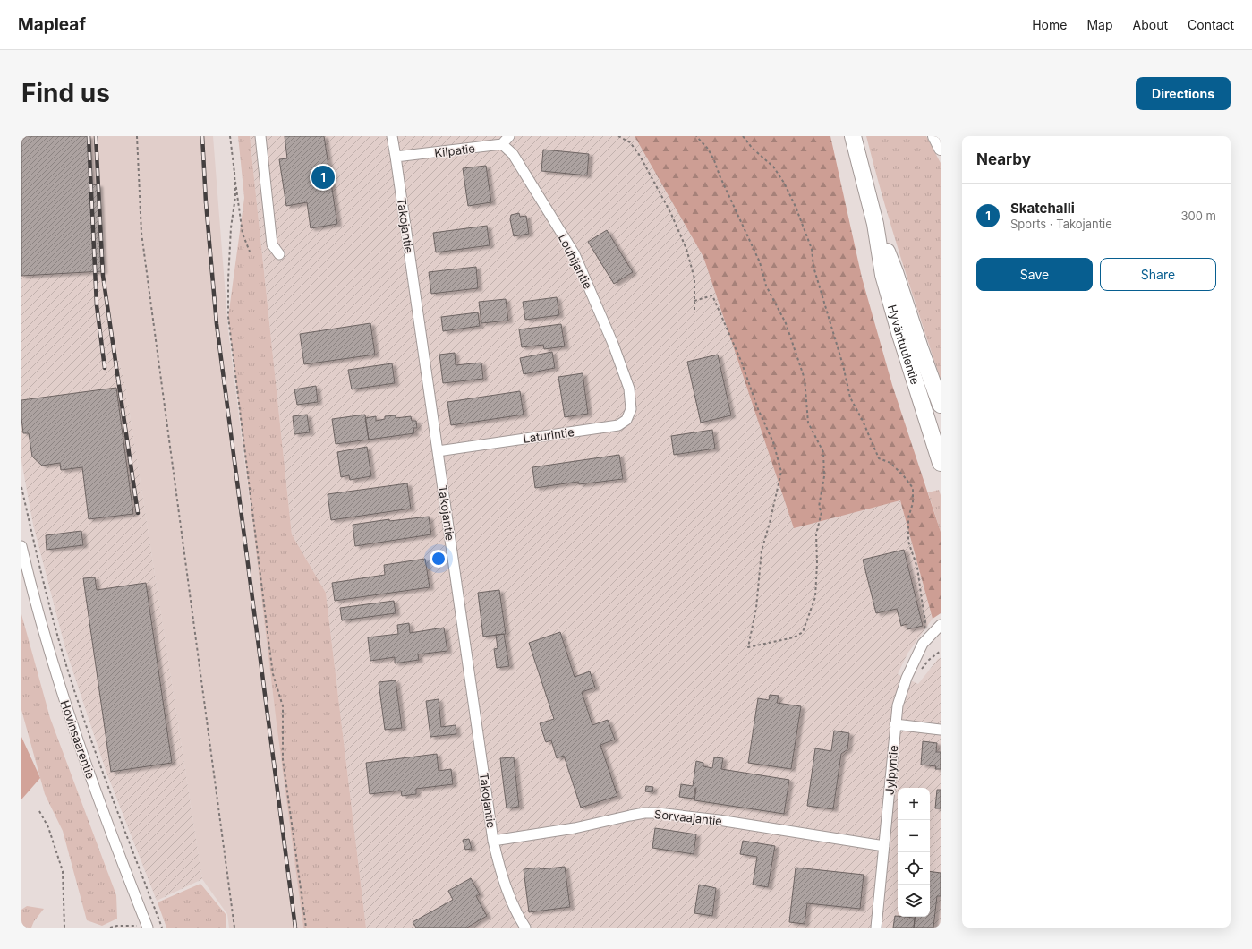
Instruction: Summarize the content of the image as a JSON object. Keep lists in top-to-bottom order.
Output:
{
  "streets": {
    "highway": ["Hyväntuulentie"],
    "street": [
      "Kilpatie",
      "Takojantie",
      "Louhijantie",
      "Laturintie",
      "Hovinsaarentie",
      "Jylpyntie",
      "Sorvaajantie"
    ]
  },
  "crossings": [
    ["Kilpatie", "Takojantie"],
    ["Kilpatie", "Louhijantie"],
    ["Takojantie", "Laturintie"],
    ["Takojantie", "Sorvaajantie"],
    ["Louhijantie", "Laturintie"],
    ["Jylpyntie", "Sorvaajantie"]
  ],
  "page": {
    "header": "Mapleaf",
    "nav": [
      "Home",
      "Map",
      "About",
      "Contact"
    ],
    "buttons": [
      "Directions",
      ["Save", "Share"]
    ],
    "title": "Find us",
    "heading": "Nearby",
    "pins": "1",
    "list": [
      {
        "mark": "1",
        "name": "Skatehalli",
        "note": "Sports · Takojantie",
        "value": "300 m"
      }
    ],
    "map_buttons": ["+", "−"]
  }
}
